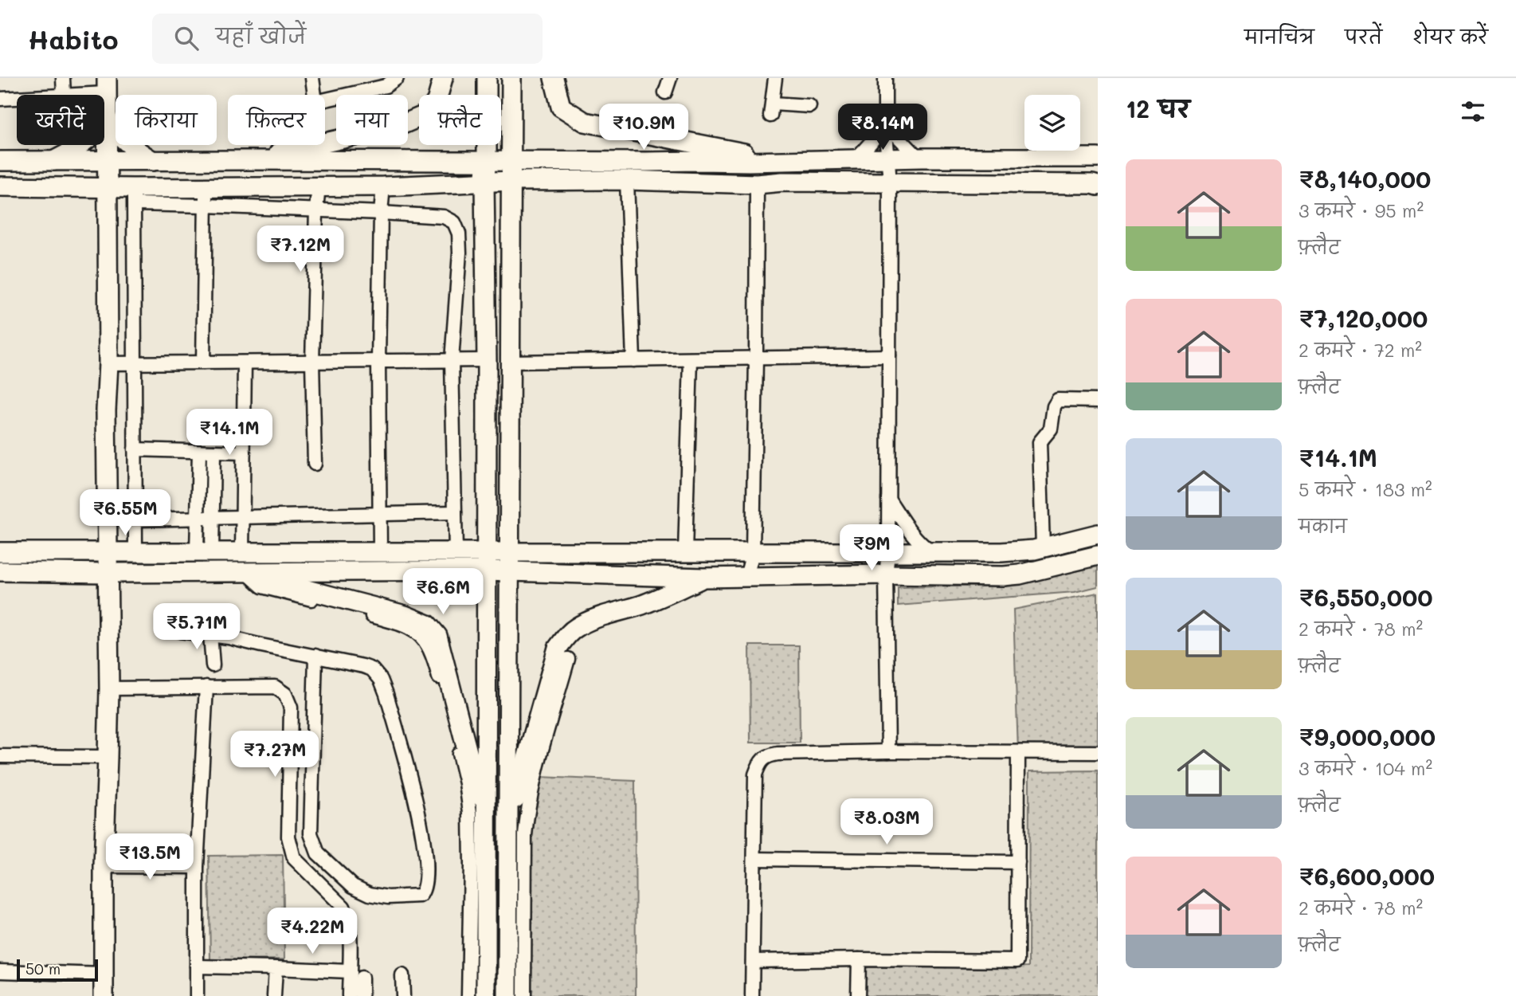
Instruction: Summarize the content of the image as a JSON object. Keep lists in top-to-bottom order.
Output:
{
  "scale_bar": "50 m",
  "page": {
    "header": "Habito",
    "search": "यहाँ खोजें",
    "nav": ["मानचित्र", "परतें", "शेयर करें"],
    "heading": "12 घर",
    "chip": [
      "खरीदें",
      "किराया",
      "फ़िल्टर",
      "नया",
      "फ़्लैट"
    ],
    "price": [
      "₹10.9M",
      "₹8.14M",
      "₹7.12M",
      "₹14.1M",
      "₹6.55M",
      "₹9M",
      "₹6.6M",
      "₹5.71M",
      "₹7.27M",
      "₹8.03M",
      "₹13.5M",
      "₹4.22M"
    ],
    "list": [
      {
        "name": "₹8,140,000",
        "note": "3 कमरे · 95 m² · फ़्लैट"
      },
      {
        "name": "₹7,120,000",
        "note": "2 कमरे · 72 m² · फ़्लैट"
      },
      {
        "name": "₹14.1M",
        "note": "5 कमरे · 183 m² · मकान"
      },
      {
        "name": "₹6,550,000",
        "note": "2 कमरे · 78 m² · फ़्लैट"
      },
      {
        "name": "₹9,000,000",
        "note": "3 कमरे · 104 m² · फ़्लैट"
      },
      {
        "name": "₹6,600,000",
        "note": "2 कमरे · 78 m² · फ़्लैट"
      }
    ],
    "scale": "50 m"
  }
}
